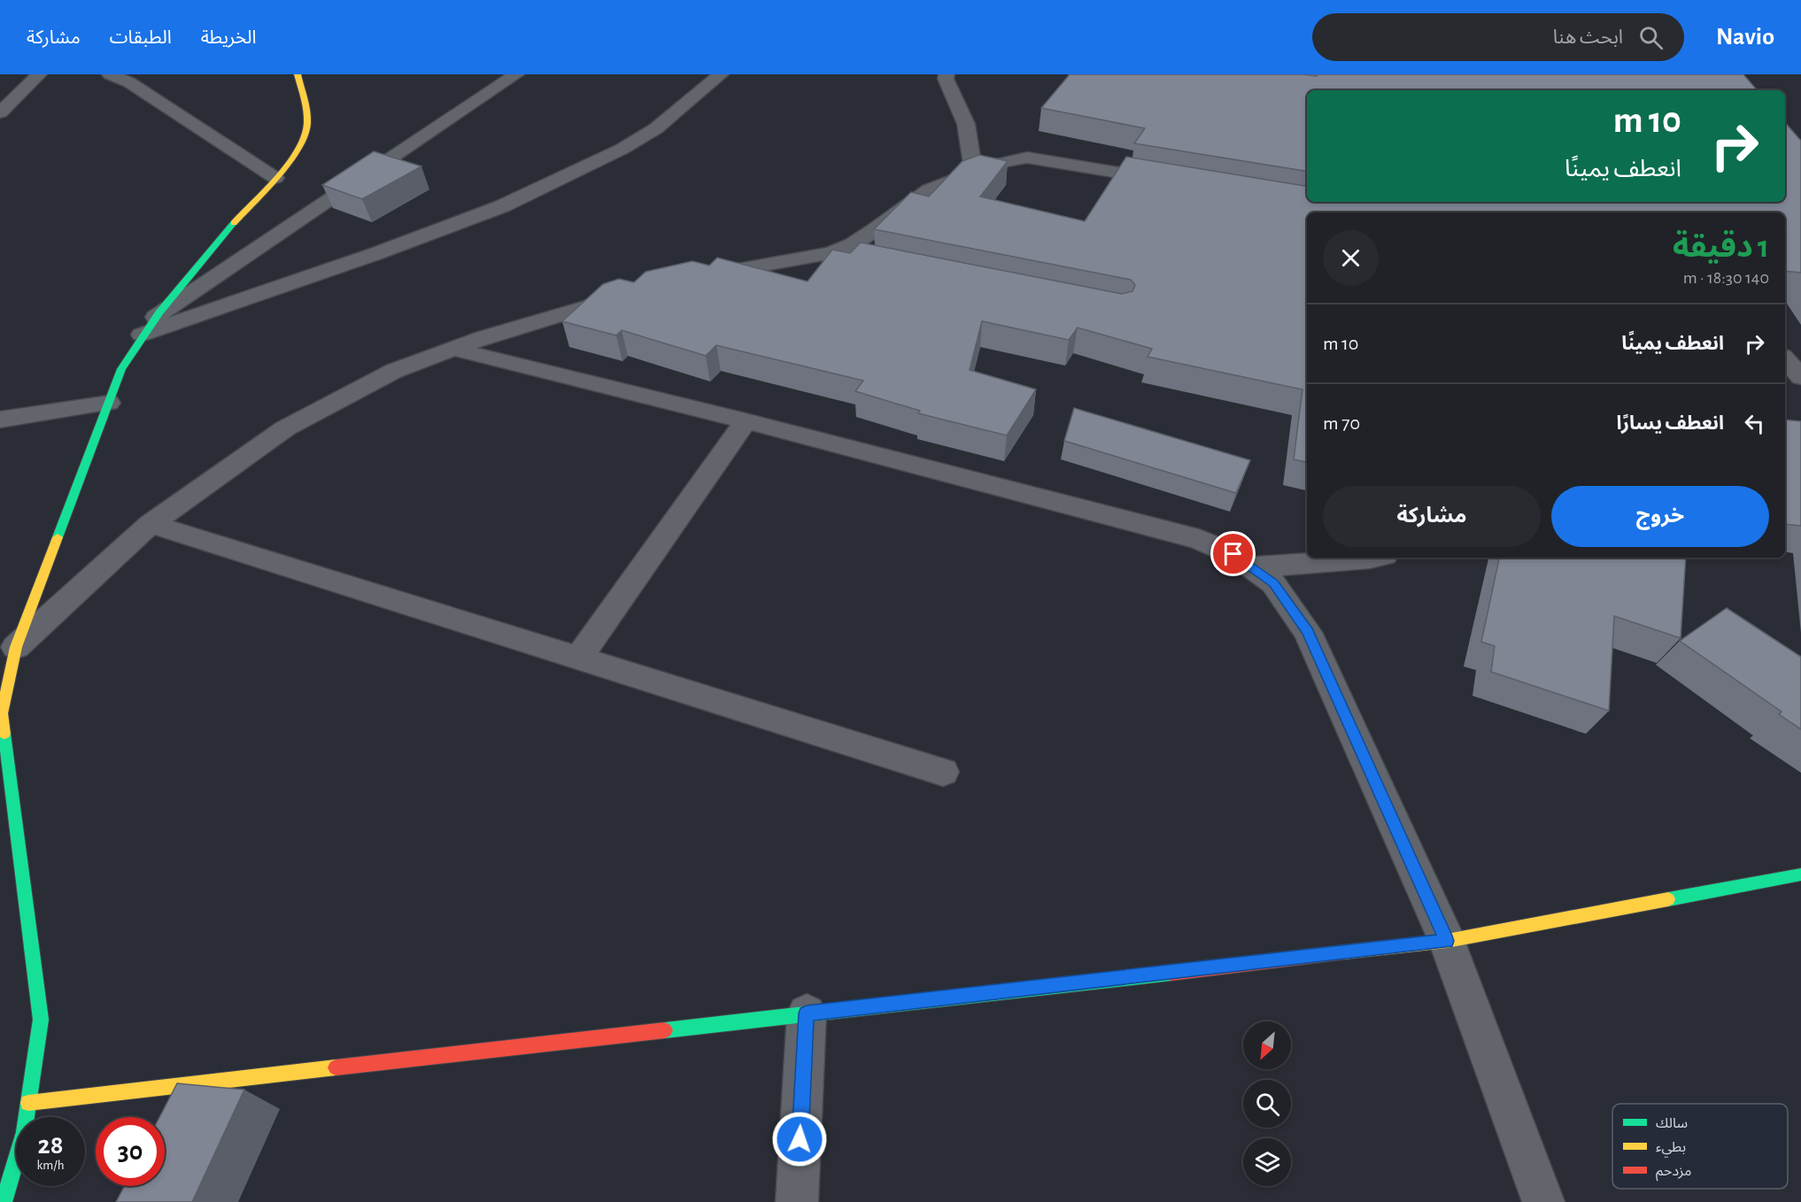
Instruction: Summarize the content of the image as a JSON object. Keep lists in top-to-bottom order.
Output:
{
  "legend": ["سالك", "بطيء", "مزدحم"],
  "north": "bottom left",
  "page": {
    "header": "Navio",
    "search": "ابحث هنا",
    "nav": ["الخريطة", "الطبقات", "مشاركة"],
    "turn": ["10 m", "انعطف يمينًا"],
    "heading": ["1 دقيقة", "140 m · 18:30"],
    "list": [
      {
        "name": "انعطف يمينًا",
        "value": "10 m"
      },
      {
        "name": "انعطف يسارًا",
        "value": "70 m"
      }
    ],
    "buttons": ["خروج", "مشاركة"],
    "speed": "28 km/h",
    "limit": "30"
  }
}
